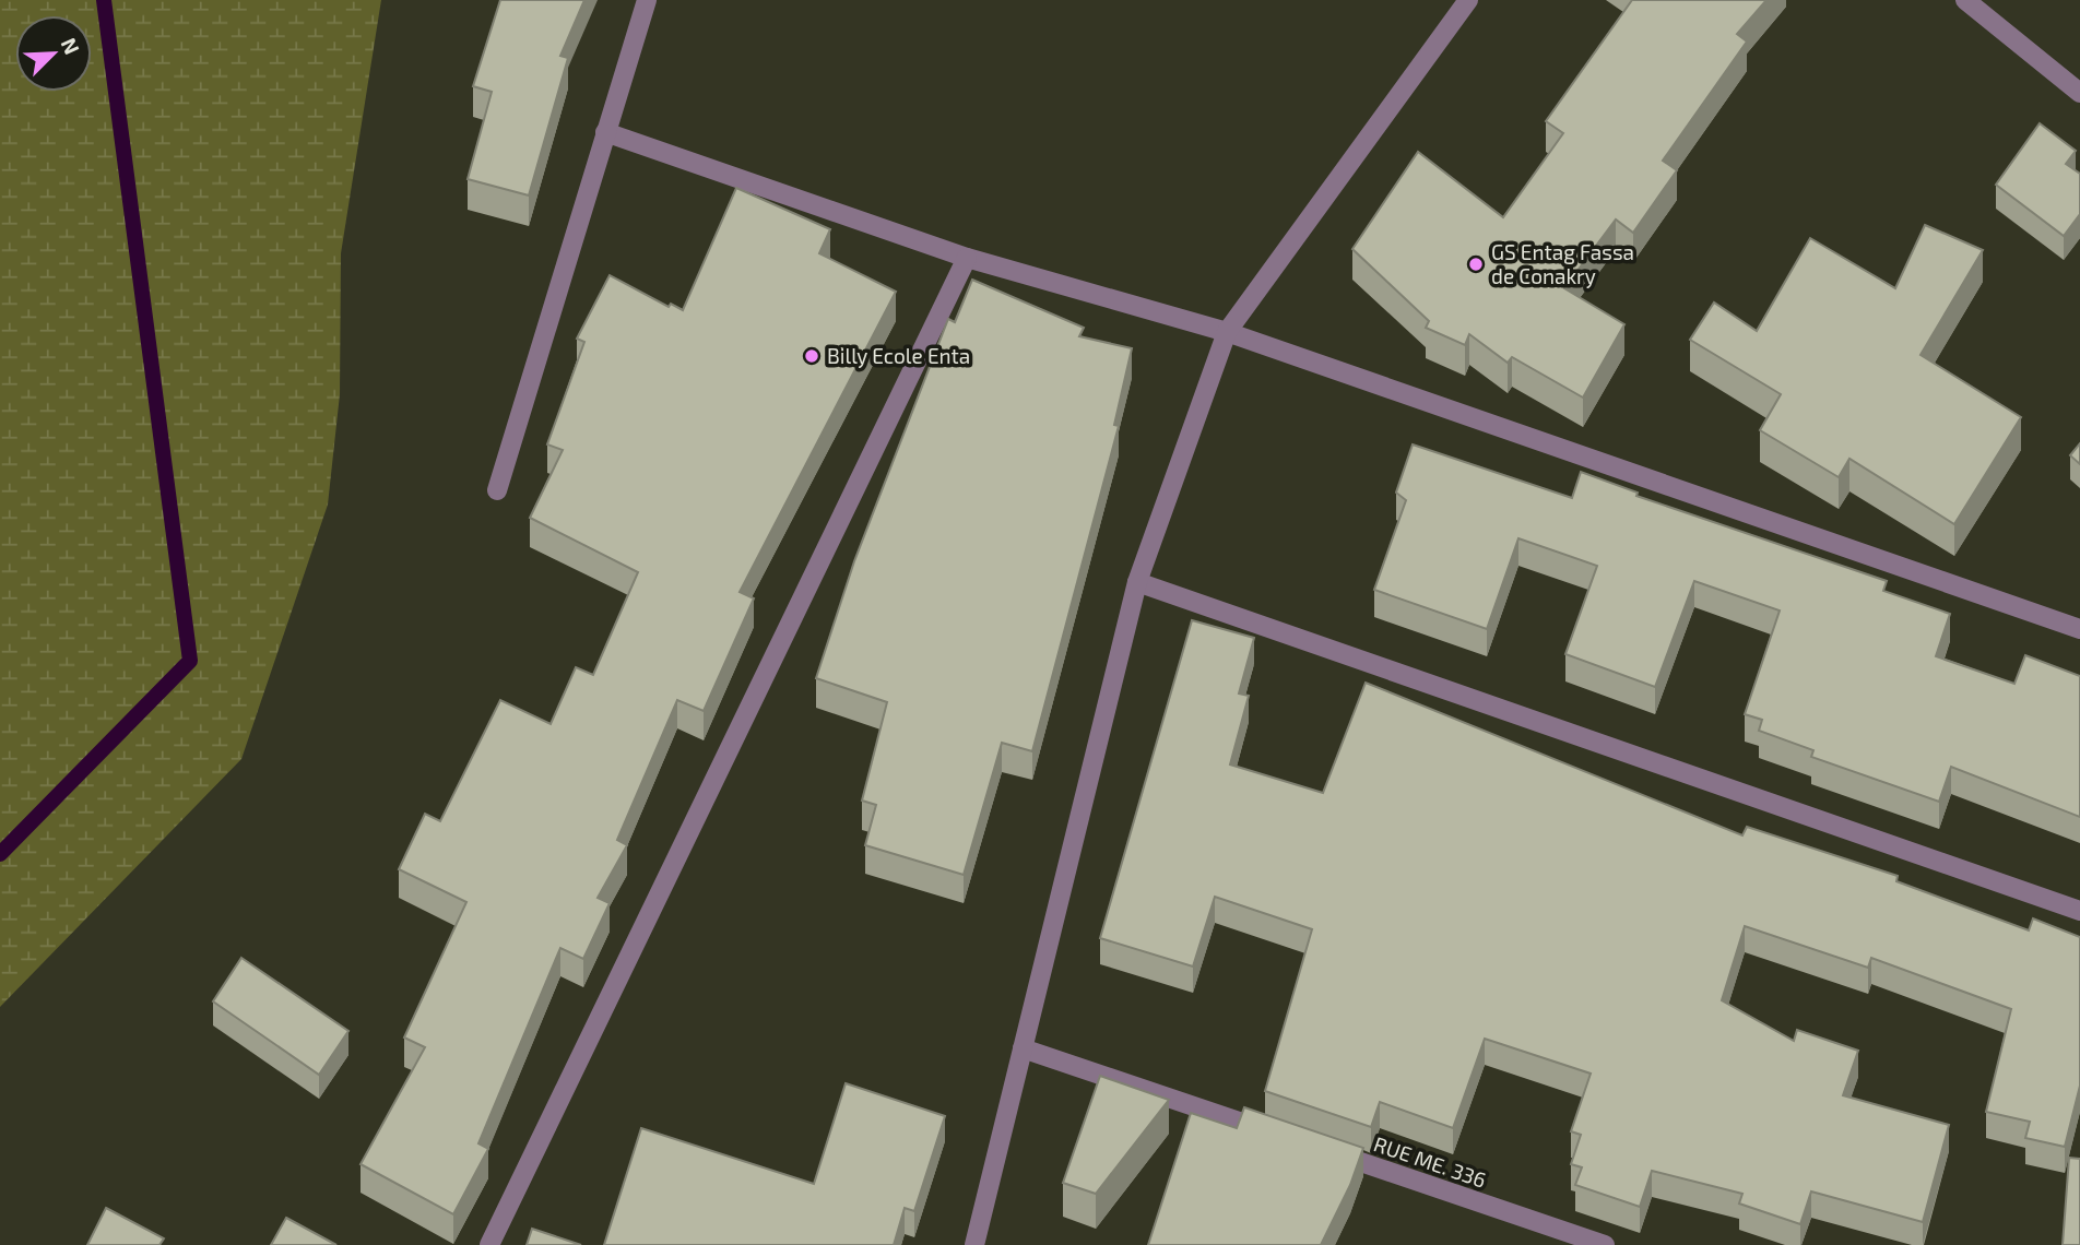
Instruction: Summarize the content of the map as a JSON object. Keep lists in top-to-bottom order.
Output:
{
  "streets": {
    "street": ["RUE ME. 336"]
  },
  "places": ["GS Entag Fassa de Conakry", "Billy Ecole Enta"],
  "north": "top right"
}
